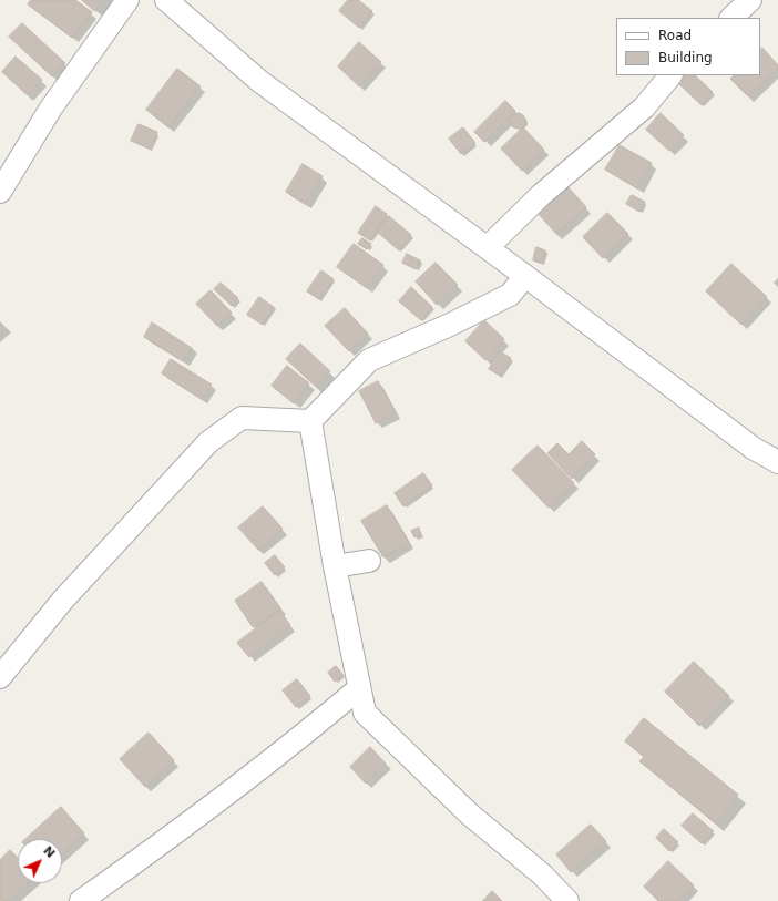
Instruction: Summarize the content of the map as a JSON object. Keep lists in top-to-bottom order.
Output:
{
  "legend": ["Road", "Building"],
  "north": "top right"
}
